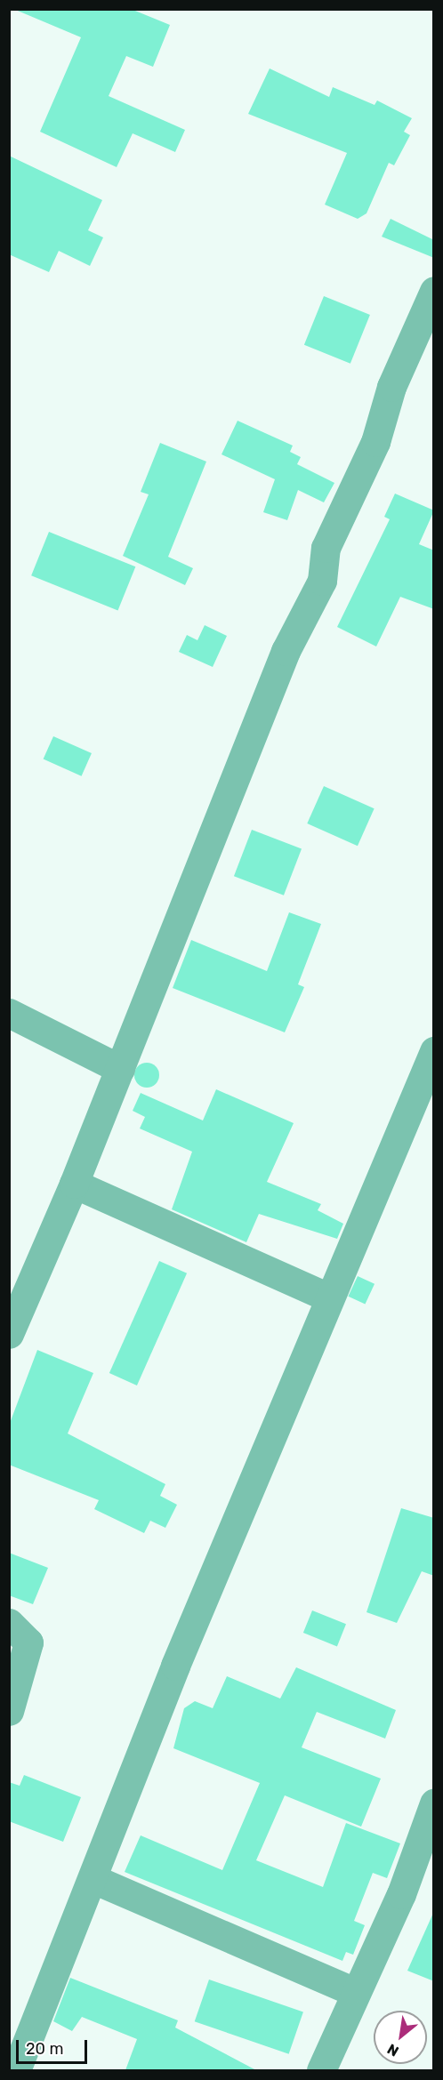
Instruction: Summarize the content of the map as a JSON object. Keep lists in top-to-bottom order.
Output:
{
  "scale_bar": "20 m",
  "north": "bottom left"
}
